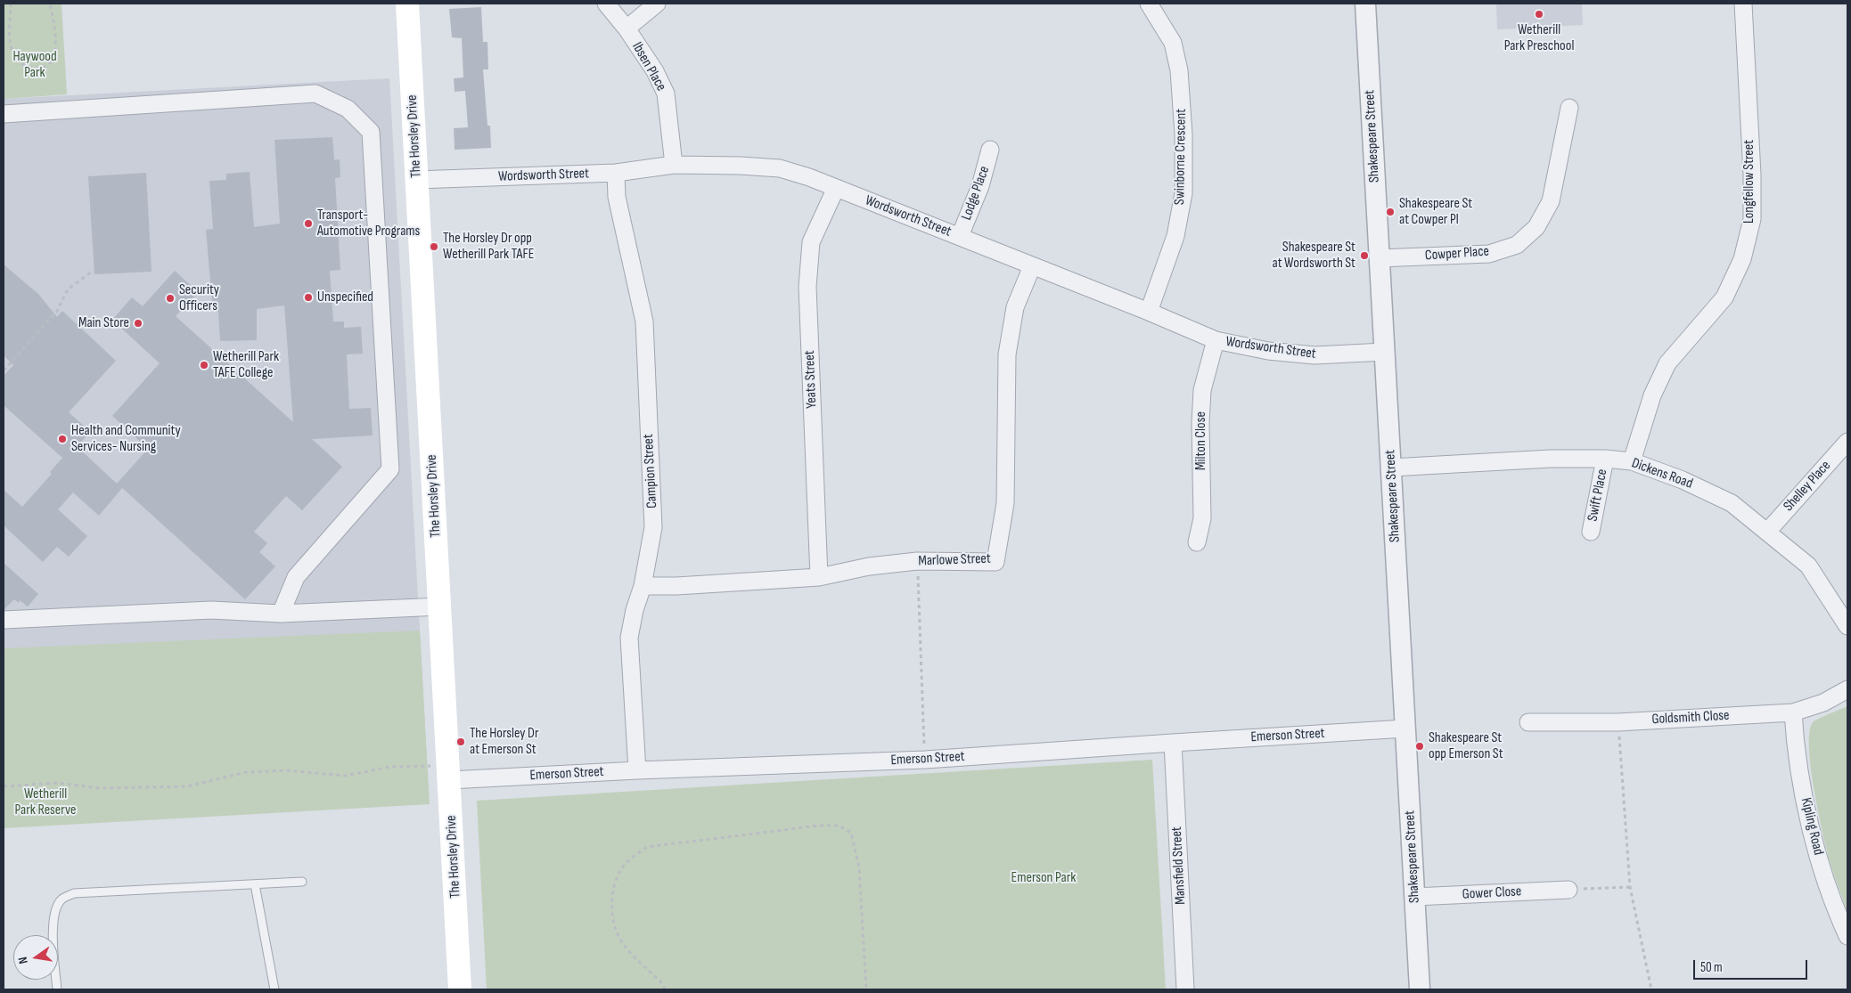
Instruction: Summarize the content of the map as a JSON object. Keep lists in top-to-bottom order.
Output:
{
  "streets": {
    "main road": ["The Horsley Drive"],
    "street": [
      "Ibsen Place",
      "Shakespeare Street",
      "Swinborne Crescent",
      "Wordsworth Street",
      "Longfellow Street",
      "Lodge Place",
      "Cowper Place",
      "Yeats Street",
      "Milton Close",
      "Campion Street",
      "Dickens Road",
      "Shelley Place",
      "Swift Place",
      "Marlowe Street",
      "Goldsmith Close",
      "Emerson Street",
      "Kipling Road",
      "Mansfield Street",
      "Gower Close"
    ]
  },
  "crossings": [
    ["Ibsen Place", "Wordsworth Street"],
    ["The Horsley Drive", "Wordsworth Street"],
    ["The Horsley Drive", "Emerson Street"],
    ["Shakespeare Street", "Wordsworth Street"],
    ["Shakespeare Street", "Cowper Place"],
    ["Shakespeare Street", "Dickens Road"],
    ["Shakespeare Street", "Emerson Street"],
    ["Shakespeare Street", "Gower Close"],
    ["Swinborne Crescent", "Wordsworth Street"],
    ["Wordsworth Street", "Lodge Place"],
    ["Wordsworth Street", "Yeats Street"],
    ["Wordsworth Street", "Milton Close"],
    ["Wordsworth Street", "Campion Street"],
    ["Wordsworth Street", "Marlowe Street"],
    ["Longfellow Street", "Dickens Road"],
    ["Yeats Street", "Marlowe Street"],
    ["Campion Street", "Marlowe Street"],
    ["Campion Street", "Emerson Street"],
    ["Dickens Road", "Shelley Place"],
    ["Dickens Road", "Swift Place"],
    ["Goldsmith Close", "Kipling Road"],
    ["Emerson Street", "Mansfield Street"]
  ],
  "parks": ["Haywood Park", "Wetherill Park Reserve", "Emerson Park"],
  "places": [
    "Wetherill Park Preschool",
    "Shakespeare St at Cowper Pl",
    "Transport- Automotive Programs",
    "The Horsley Dr opp Wetherill Park TAFE",
    "Shakespeare St at Wordsworth St",
    "Unspecified",
    "Security Officers",
    "Main Store",
    "Wetherill Park TAFE College",
    "Health and Community Services- Nursing",
    "The Horsley Dr at Emerson St",
    "Shakespeare St opp Emerson St"
  ],
  "scale_bar": "50 m",
  "north": "left"
}
